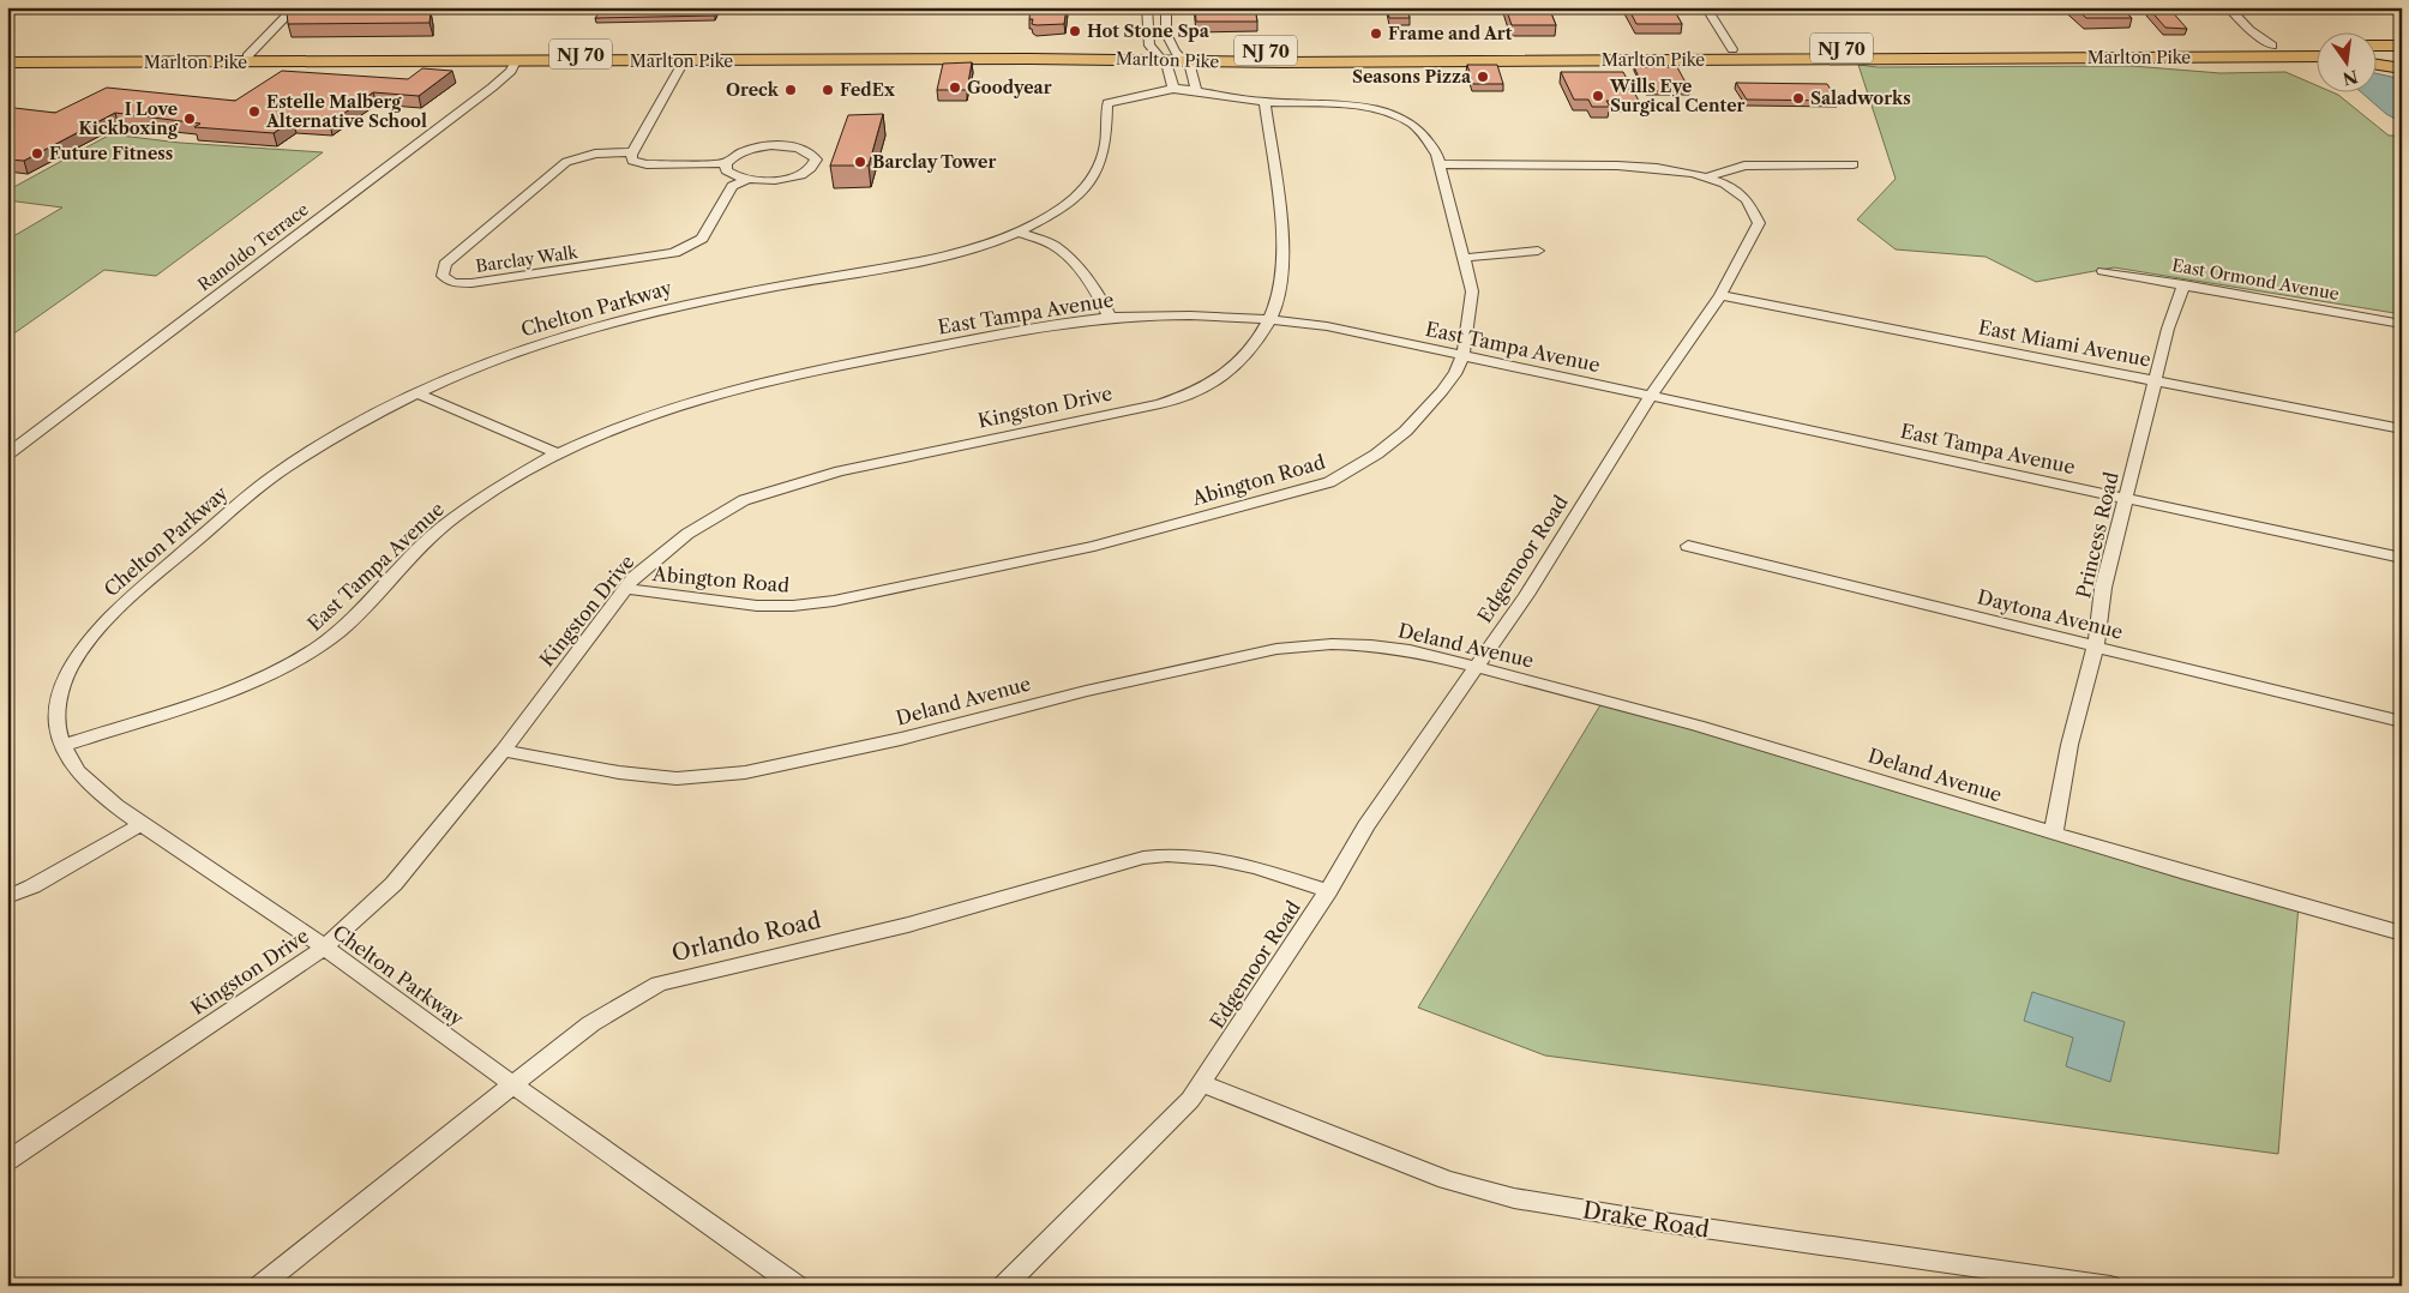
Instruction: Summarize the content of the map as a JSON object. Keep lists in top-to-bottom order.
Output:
{
  "streets": {
    "highway": ["NJ 70", "Marlton Pike"],
    "street": [
      "Ranoldo Terrace",
      "Barclay Walk",
      "East Ormond Avenue",
      "Chelton Parkway",
      "East Tampa Avenue",
      "East Miami Avenue",
      "Kingston Drive",
      "Abington Road",
      "Princess Road",
      "Edgemoor Road",
      "Daytona Avenue",
      "Deland Avenue",
      "Orlando Road",
      "Drake Road"
    ]
  },
  "crossings": [
    ["Marlton Pike", "Ranoldo Terrace"],
    ["East Ormond Avenue", "Princess Road"],
    ["Chelton Parkway", "East Tampa Avenue"],
    ["Chelton Parkway", "Kingston Drive"],
    ["Chelton Parkway", "Orlando Road"],
    ["East Tampa Avenue", "Kingston Drive"],
    ["East Tampa Avenue", "Abington Road"],
    ["East Tampa Avenue", "Princess Road"],
    ["East Tampa Avenue", "Edgemoor Road"],
    ["East Miami Avenue", "Princess Road"],
    ["East Miami Avenue", "Edgemoor Road"],
    ["Kingston Drive", "Abington Road"],
    ["Kingston Drive", "Deland Avenue"],
    ["Abington Road", "Edgemoor Road"],
    ["Princess Road", "Daytona Avenue"],
    ["Princess Road", "Deland Avenue"],
    ["Edgemoor Road", "Deland Avenue"],
    ["Edgemoor Road", "Orlando Road"],
    ["Edgemoor Road", "Drake Road"]
  ],
  "places": [
    "Hot Stone Spa",
    "Frame and Art",
    "Seasons Pizza",
    "Goodyear",
    "Oreck",
    "FedEx",
    "Wills Eye Surgical Center",
    "Saladworks",
    "Estelle Malberg Alternative School",
    "I Love Kickboxing",
    "Future Fitness",
    "Barclay Tower"
  ],
  "north": "bottom"
}
